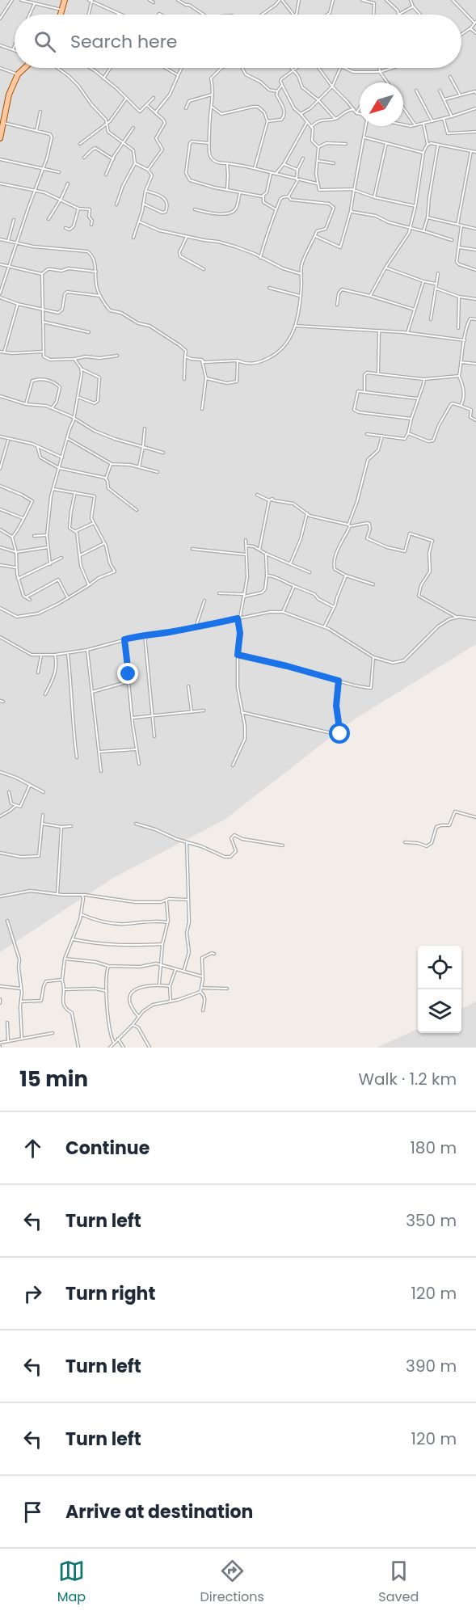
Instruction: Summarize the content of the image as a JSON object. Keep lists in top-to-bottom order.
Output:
{
  "north": "bottom left",
  "page": {
    "search": "Search here",
    "heading": ["15 min", "Walk · 1.2 km"],
    "list": [
      ["Continue", "180 m"],
      ["Turn left", "350 m"],
      ["Turn right", "120 m"],
      ["Turn left", "390 m"],
      ["Turn left", "120 m"],
      "Arrive at destination"
    ],
    "nav": ["Map", "Directions", "Saved"]
  }
}
